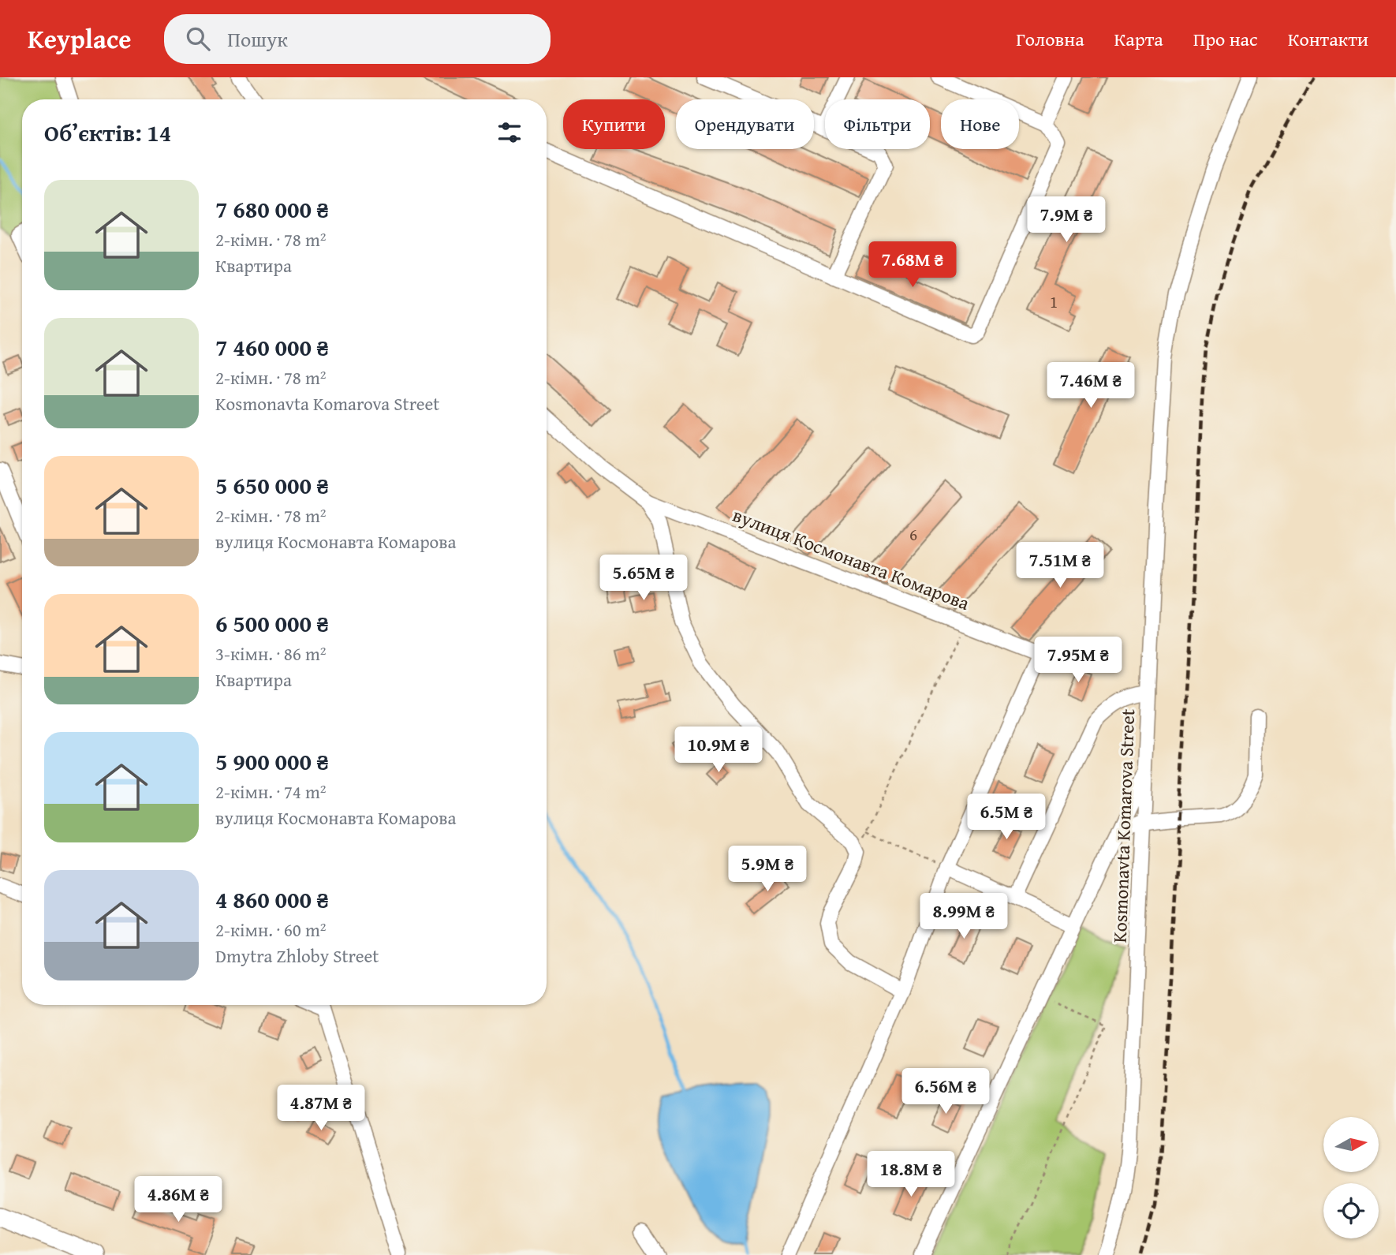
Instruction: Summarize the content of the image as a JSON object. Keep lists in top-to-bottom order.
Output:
{
  "streets": {
    "street": ["вулиця Космонавта Комарова", "Kosmonavta Komarova Street"]
  },
  "house_numbers": ["1", "6"],
  "north": "right",
  "page": {
    "header": "Keyplace",
    "search": "Пошук",
    "nav": [
      "Головна",
      "Карта",
      "Про нас",
      "Контакти"
    ],
    "chip": [
      "Купити",
      "Орендувати",
      "Фільтри",
      "Нове"
    ],
    "heading": "Об’єктів: 14",
    "list": [
      {
        "name": "7 680 000 ₴",
        "note": "2-кімн. · 78 m² · Квартира"
      },
      {
        "name": "7 460 000 ₴",
        "note": "2-кімн. · 78 m² · Kosmonavta Komarova Street"
      },
      {
        "name": "5 650 000 ₴",
        "note": "2-кімн. · 78 m² · вулиця Космонавта Комарова"
      },
      {
        "name": "6 500 000 ₴",
        "note": "3-кімн. · 86 m² · Квартира"
      },
      {
        "name": "5 900 000 ₴",
        "note": "2-кімн. · 74 m² · вулиця Космонавта Комарова"
      },
      {
        "name": "4 860 000 ₴",
        "note": "2-кімн. · 60 m² · Dmytra Zhloby Street"
      }
    ],
    "price": [
      "7.9M ₴",
      "7.68M ₴",
      "7.46M ₴",
      "7.51M ₴",
      "5.65M ₴",
      "7.95M ₴",
      "10.9M ₴",
      "6.5M ₴",
      "5.9M ₴",
      "8.99M ₴",
      "6.56M ₴",
      "4.87M ₴",
      "18.8M ₴",
      "4.86M ₴"
    ]
  }
}
